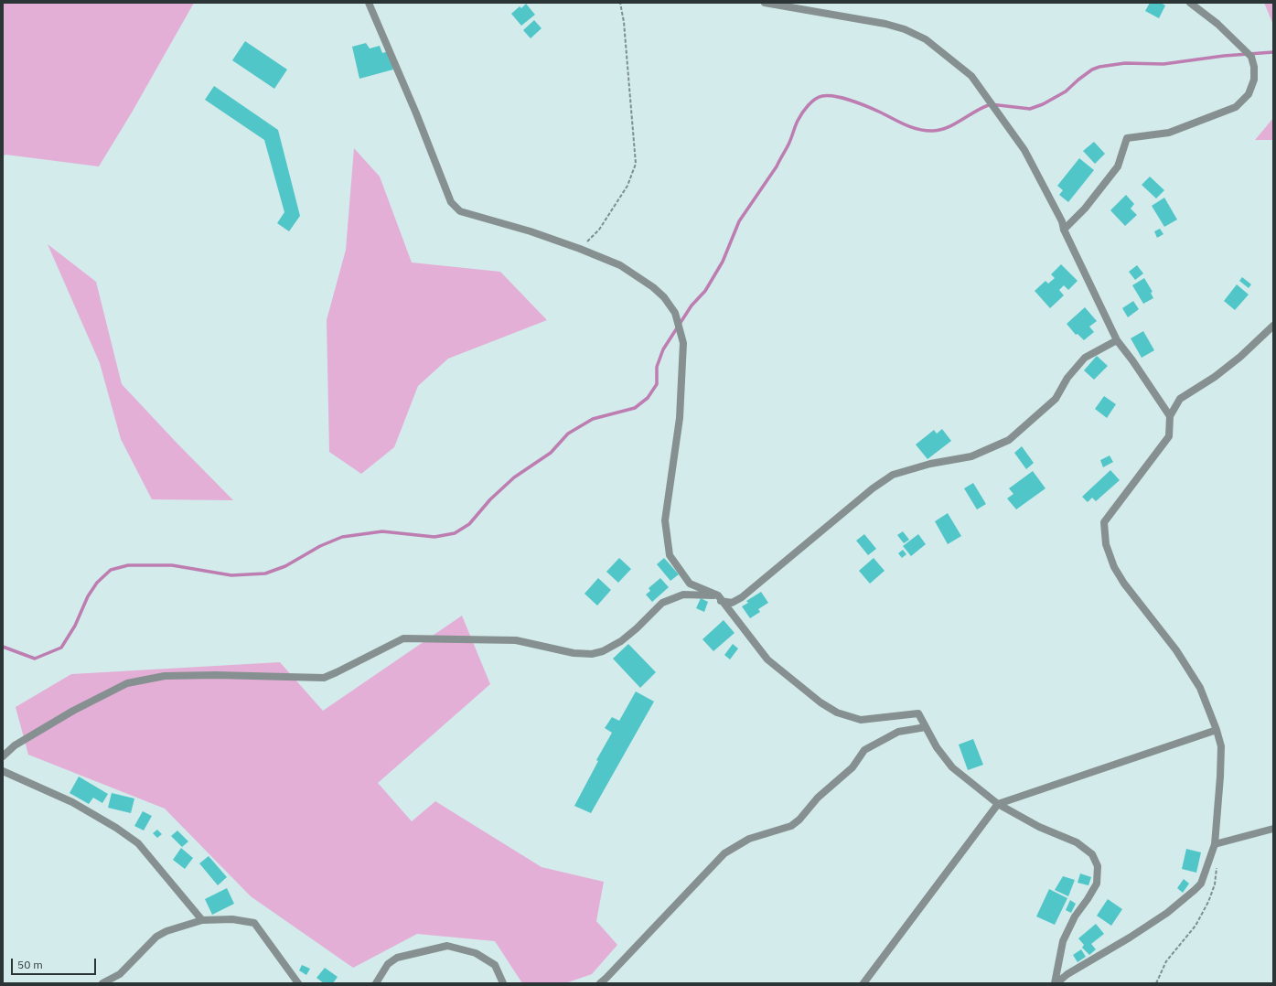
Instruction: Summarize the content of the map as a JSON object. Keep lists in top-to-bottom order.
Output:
{
  "scale_bar": "50 m"
}
